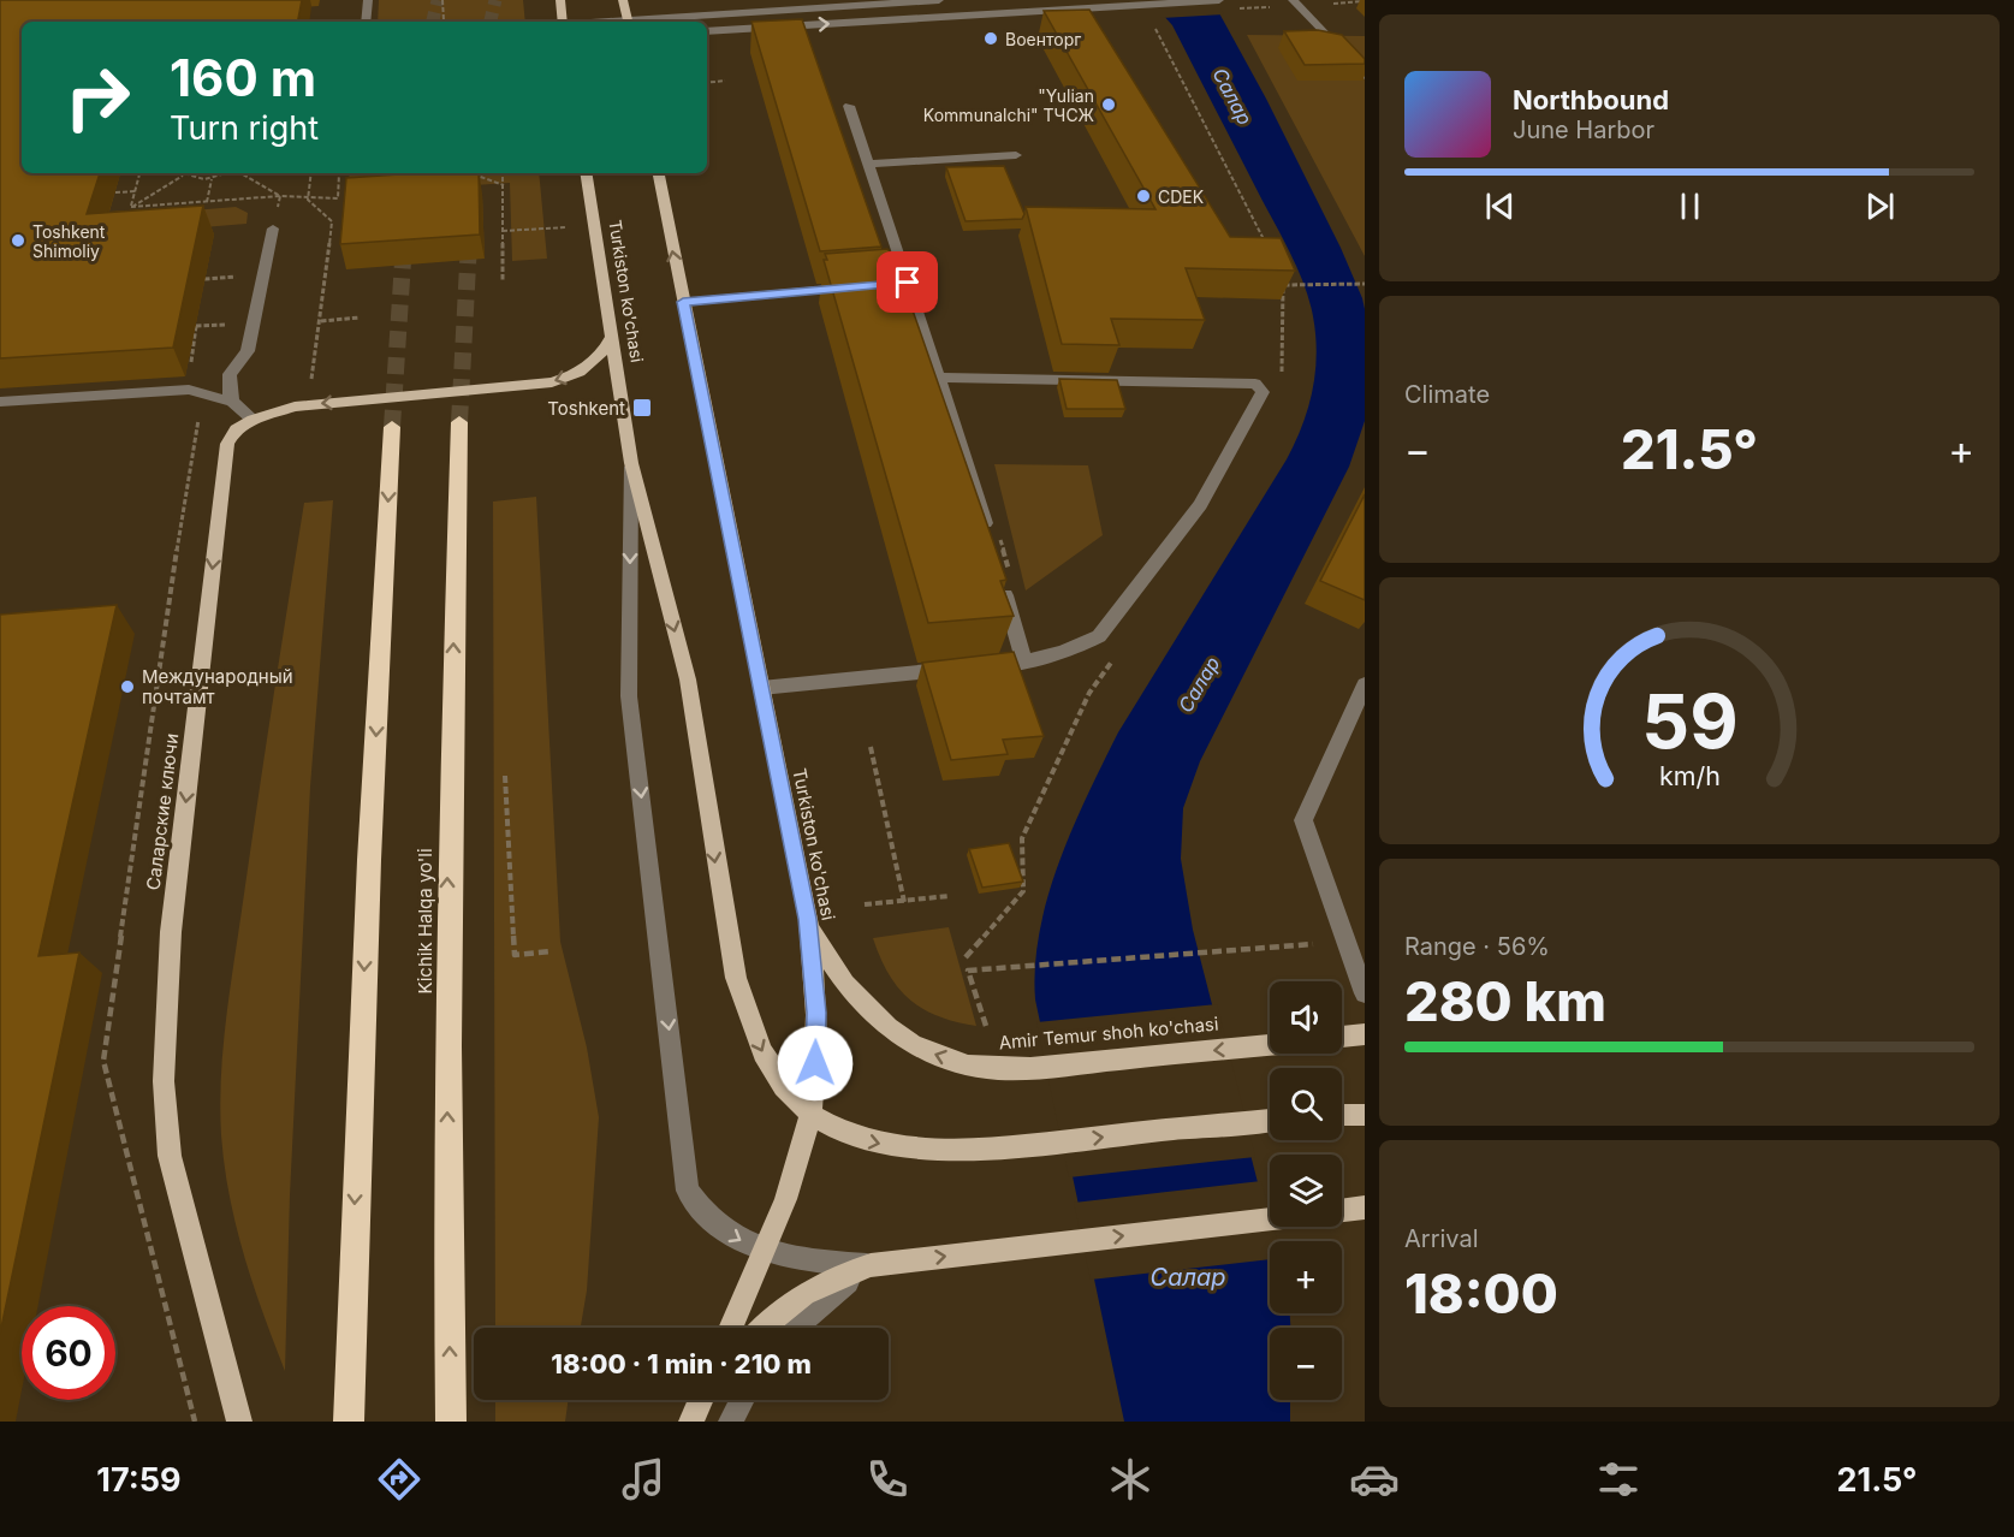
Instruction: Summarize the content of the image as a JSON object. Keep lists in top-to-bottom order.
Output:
{
  "streets": {
    "highway": ["Kichik Halqa yo'li"],
    "main road": ["Turkiston ko'chasi", "Саларские ключи", "Amir Temur shoh ko'chasi"]
  },
  "crossings": [
    ["Turkiston ko'chasi", "Саларские ключи"],
    ["Turkiston ko'chasi", "Amir Temur shoh ko'chasi"]
  ],
  "one_way": ["Саларские ключи"],
  "water": ["Салар"],
  "places": {
    "other": [
      "Военторг",
      "\"Yulian Kommunalchi\" ТЧСЖ",
      "CDEK",
      "Toshkent Shimoliy",
      "Международный почтамт"
    ],
    "transit": ["Toshkent"]
  },
  "page": {
    "turn": ["160 m", "Turn right"],
    "song": ["Northbound", "June Harbor"],
    "tile": [
      "Climate",
      ["Range · 56%", "280 km"],
      ["Arrival", "18:00"]
    ],
    "heat": ["−", "21.5°", "+"],
    "map_buttons": ["+", "−"],
    "limit": "60",
    "trip": "18:00 · 1 min · 210 m",
    "tabs": ["17:59", "21.5°"],
    "gauge": ["59", "km/h"]
  }
}
